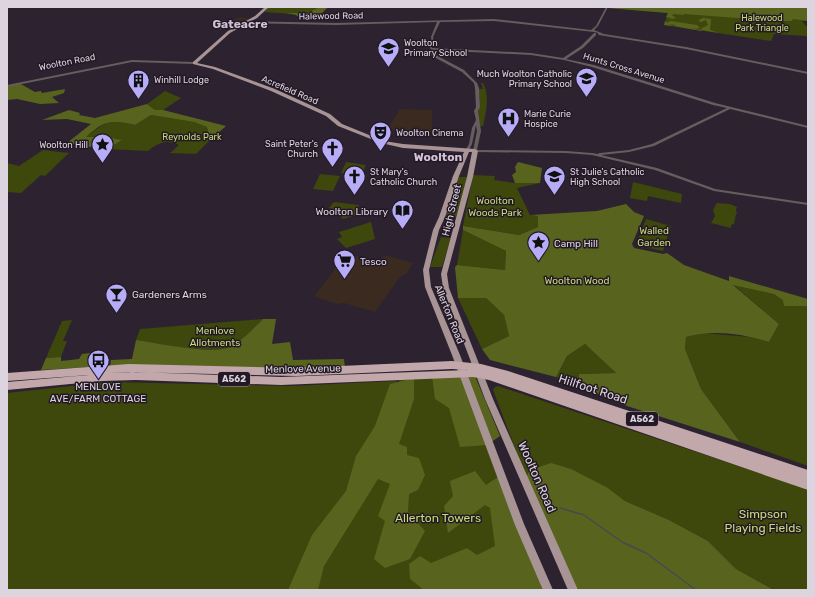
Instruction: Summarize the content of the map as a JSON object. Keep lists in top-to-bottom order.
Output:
{
  "streets": {
    "highway": ["Menlove Avenue", "A562", "Hillfoot Road"],
    "main road": [
      "Woolton Road",
      "Acrefield Road",
      "High Street",
      "Allerton Road"
    ],
    "street": ["Halewood Road", "Hunts Cross Avenue"]
  },
  "crossings": [
    ["Woolton Road", "Acrefield Road"],
    ["Woolton Road", "Allerton Road"],
    ["Woolton Road", "Menlove Avenue"],
    ["Woolton Road", "Hillfoot Road"],
    ["Acrefield Road", "High Street"],
    ["High Street", "Allerton Road"],
    ["Allerton Road", "Menlove Avenue"],
    ["Allerton Road", "Hillfoot Road"],
    ["Menlove Avenue", "Hillfoot Road"]
  ],
  "districts": ["Gateacre", "Woolton"],
  "parks": [
    "Halewood Park Triangle",
    "Reynolds Park",
    "Woolton Woods Park",
    "Walled Garden",
    "Woolton Wood",
    "Menlove Allotments",
    "Simpson Playing Fields",
    "Allerton Towers"
  ],
  "places": {
    "school or university": ["Woolton Primary School", "Much Woolton Catholic Primary School", "St Julie's Catholic High School"],
    "building": ["Winhill Lodge"],
    "hospital": ["Marie Curie Hospice"],
    "theatre": ["Woolton Cinema"],
    "place": ["Woolton Hill", "Camp Hill"],
    "church": ["Saint Peter's Church", "St Mary's Catholic Church"],
    "library": ["Woolton Library"],
    "supermarket": ["Tesco"],
    "bar": ["Gardeners Arms"],
    "bus stop": ["MENLOVE AVE/FARM COTTAGE"]
  }
}
